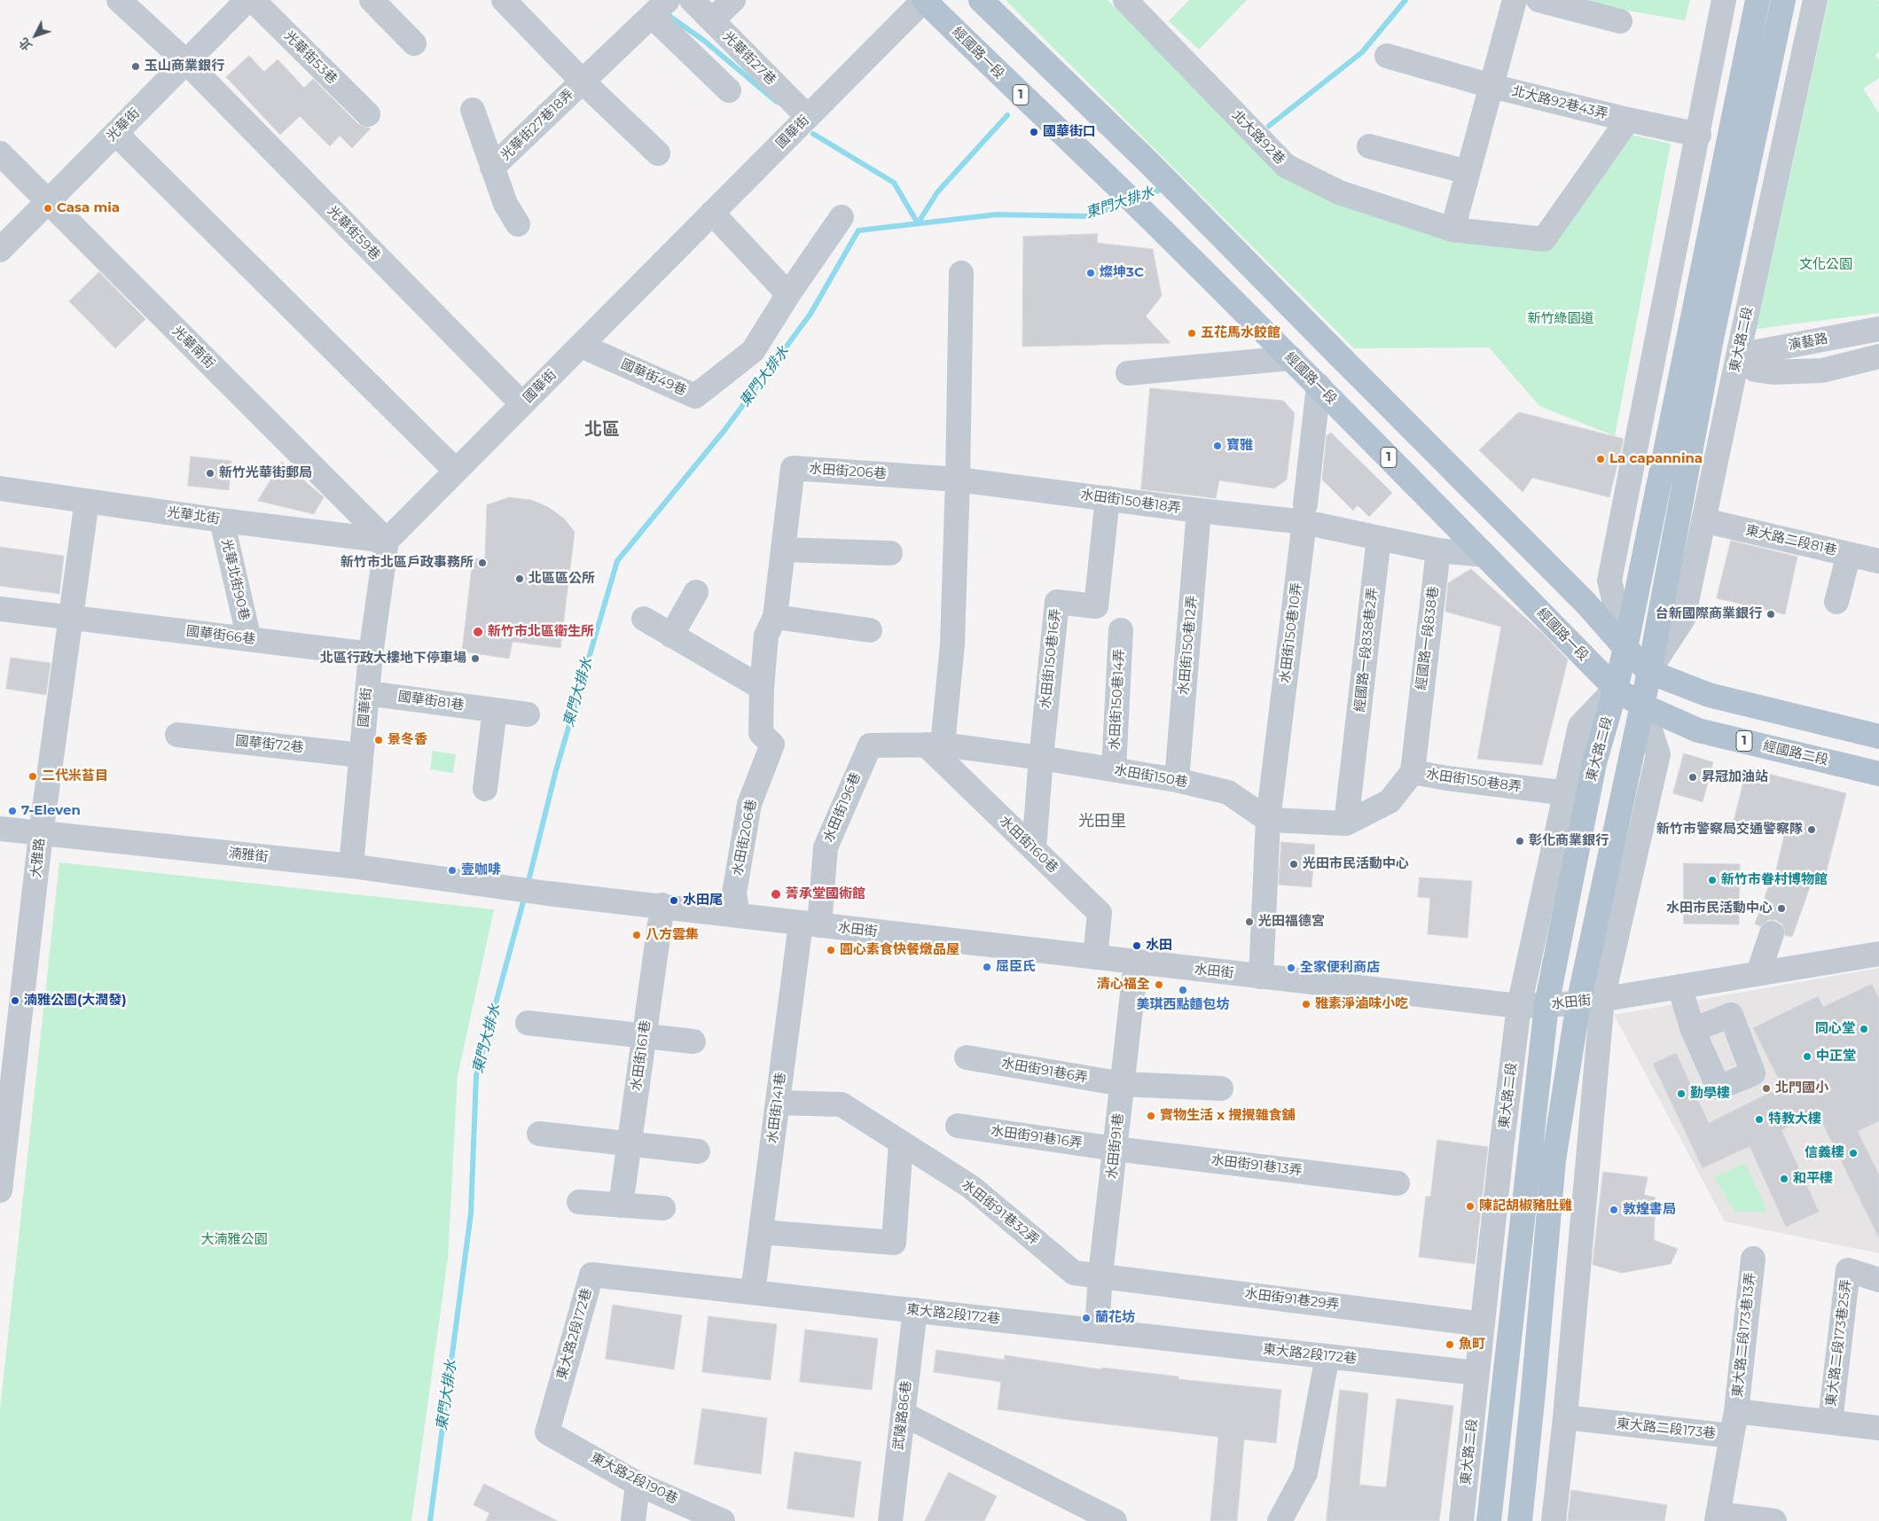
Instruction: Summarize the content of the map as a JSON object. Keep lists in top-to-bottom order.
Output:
{
  "streets": {
    "main road": [
      "經國路一段",
      "1",
      "東大路二段",
      "經國路二段"
    ],
    "street": [
      "光華街53巷",
      "光華街27巷",
      "北大路92巷43弄",
      "光華街",
      "光華街27巷18弄",
      "國華街",
      "北大路92巷",
      "光華街59巷",
      "演藝路",
      "光華南街",
      "國華街49巷",
      "水田街206巷",
      "水田街150巷18弄",
      "光華北街",
      "東大路二段81巷",
      "光華北街90巷",
      "水田街150巷10弄",
      "國華街66巷",
      "經國路一段838巷",
      "水田街150巷12弄",
      "經國路一段838巷2弄",
      "水田街150巷16弄",
      "水田街150巷14弄",
      "國華街81巷",
      "國華街72巷",
      "水田街150巷",
      "水田街150巷8弄",
      "水田街196巷",
      "水田街160巷",
      "湳雅街",
      "大雅路",
      "水田街",
      "水田街161巷",
      "水田街91巷6弄",
      "水田街141巷",
      "水田街91巷16弄",
      "水田街91巷",
      "水田街91巷13弄",
      "水田街91巷32弄",
      "水田街91巷29弄",
      "東大路2段172巷",
      "東大路二段173巷13弄",
      "東大路二段173巷25弄",
      "武陵路86巷",
      "東大路二段173巷",
      "東大路2段190巷"
    ]
  },
  "crossings": [
    ["經國路一段", "國華街"],
    ["經國路一段", "東大路二段"],
    ["經國路一段", "水田街150巷10弄"],
    ["經國路一段", "經國路二段"],
    ["光華街53巷", "光華街"],
    ["光華街27巷", "國華街"],
    ["北大路92巷43弄", "北大路92巷"],
    ["光華街", "光華街59巷"],
    ["光華街", "光華南街"],
    ["國華街", "光華街59巷"],
    ["國華街", "光華南街"],
    ["國華街", "國華街49巷"],
    ["國華街", "光華北街"],
    ["國華街", "國華街66巷"],
    ["國華街", "國華街81巷"],
    ["國華街", "國華街72巷"],
    ["國華街", "湳雅街"],
    ["東大路二段", "演藝路"],
    ["東大路二段", "東大路二段81巷"],
    ["東大路二段", "經國路二段"],
    ["東大路二段", "水田街150巷8弄"],
    ["東大路二段", "水田街"],
    ["東大路二段", "水田街91巷29弄"],
    ["東大路二段", "東大路2段172巷"],
    ["光華南街", "光華北街"],
    ["水田街206巷", "水田街150巷18弄"],
    ["水田街206巷", "水田街"],
    ["水田街150巷18弄", "水田街150巷10弄"],
    ["水田街150巷18弄", "水田街150巷12弄"],
    ["水田街150巷18弄", "水田街150巷16弄"],
    ["光華北街", "光華北街90巷"],
    ["光華北街", "大雅路"],
    ["光華北街90巷", "國華街66巷"],
    ["水田街150巷10弄", "水田街150巷"],
    ["國華街66巷", "大雅路"],
    ["經國路一段838巷", "水田街150巷8弄"],
    ["水田街150巷12弄", "水田街150巷"],
    ["經國路一段838巷2弄", "水田街150巷8弄"],
    ["水田街150巷16弄", "水田街150巷"],
    ["水田街150巷14弄", "水田街150巷"],
    ["水田街150巷", "水田街196巷"],
    ["水田街150巷", "水田街160巷"],
    ["水田街196巷", "水田街"],
    ["水田街196巷", "水田街141巷"],
    ["水田街160巷", "水田街"],
    ["湳雅街", "大雅路"],
    ["湳雅街", "水田街"],
    ["水田街", "水田街161巷"],
    ["水田街", "水田街141巷"],
    ["水田街", "水田街91巷"],
    ["水田街91巷6弄", "水田街91巷"],
    ["水田街141巷", "水田街91巷32弄"],
    ["水田街141巷", "東大路2段172巷"],
    ["水田街91巷16弄", "水田街91巷"],
    ["水田街91巷16弄", "水田街91巷13弄"],
    ["水田街91巷", "水田街91巷13弄"],
    ["水田街91巷", "水田街91巷32弄"],
    ["水田街91巷", "水田街91巷29弄"],
    ["水田街91巷", "東大路2段172巷"],
    ["水田街91巷32弄", "水田街91巷29弄"],
    ["東大路2段172巷", "武陵路86巷"],
    ["東大路2段172巷", "東大路2段190巷"],
    ["東大路二段173巷13弄", "東大路二段173巷"]
  ],
  "districts": ["北區", "光田里"],
  "water": ["東門大排水"],
  "parks": ["文化公園", "新竹綠園道", "大湳雅公園"],
  "places": [
    "玉山商業銀行",
    "國華街口",
    "Casa mia",
    "燦坤3C",
    "五花馬水餃館",
    "寶雅",
    "La capannina",
    "新竹光華街郵局",
    "新竹市北區戶政事務所",
    "北區區公所",
    "台新國際商業銀行",
    "新竹市北區衛生所",
    "北區行政大樓地下停車場",
    "景冬香",
    "二代米苔目",
    "昇冠加油站",
    "7-Eleven",
    "新竹市警察局交通警察隊",
    "彰化商業銀行",
    "光田市民活動中心",
    "壹咖啡",
    "新竹市眷村博物館",
    "菁承堂國術館",
    "水田尾",
    "水田市民活動中心",
    "光田福德宮",
    "八方雲集",
    "水田",
    "圓心素食快餐燉品屋",
    "屈臣氏",
    "全家便利商店",
    "清心福全",
    "美琪西點麵包坊",
    "湳雅公園(大潤發)",
    "雅素淨滷味小吃",
    "同心堂",
    "中正堂",
    "北門國小",
    "勤學樓",
    "實物生活 x 攪攪雜食舖",
    "特教大樓",
    "信義樓",
    "和平樓",
    "陳記胡椒豬肚雞",
    "敦煌書局",
    "蘭花坊",
    "魚町"
  ],
  "north": "bottom left"
}
